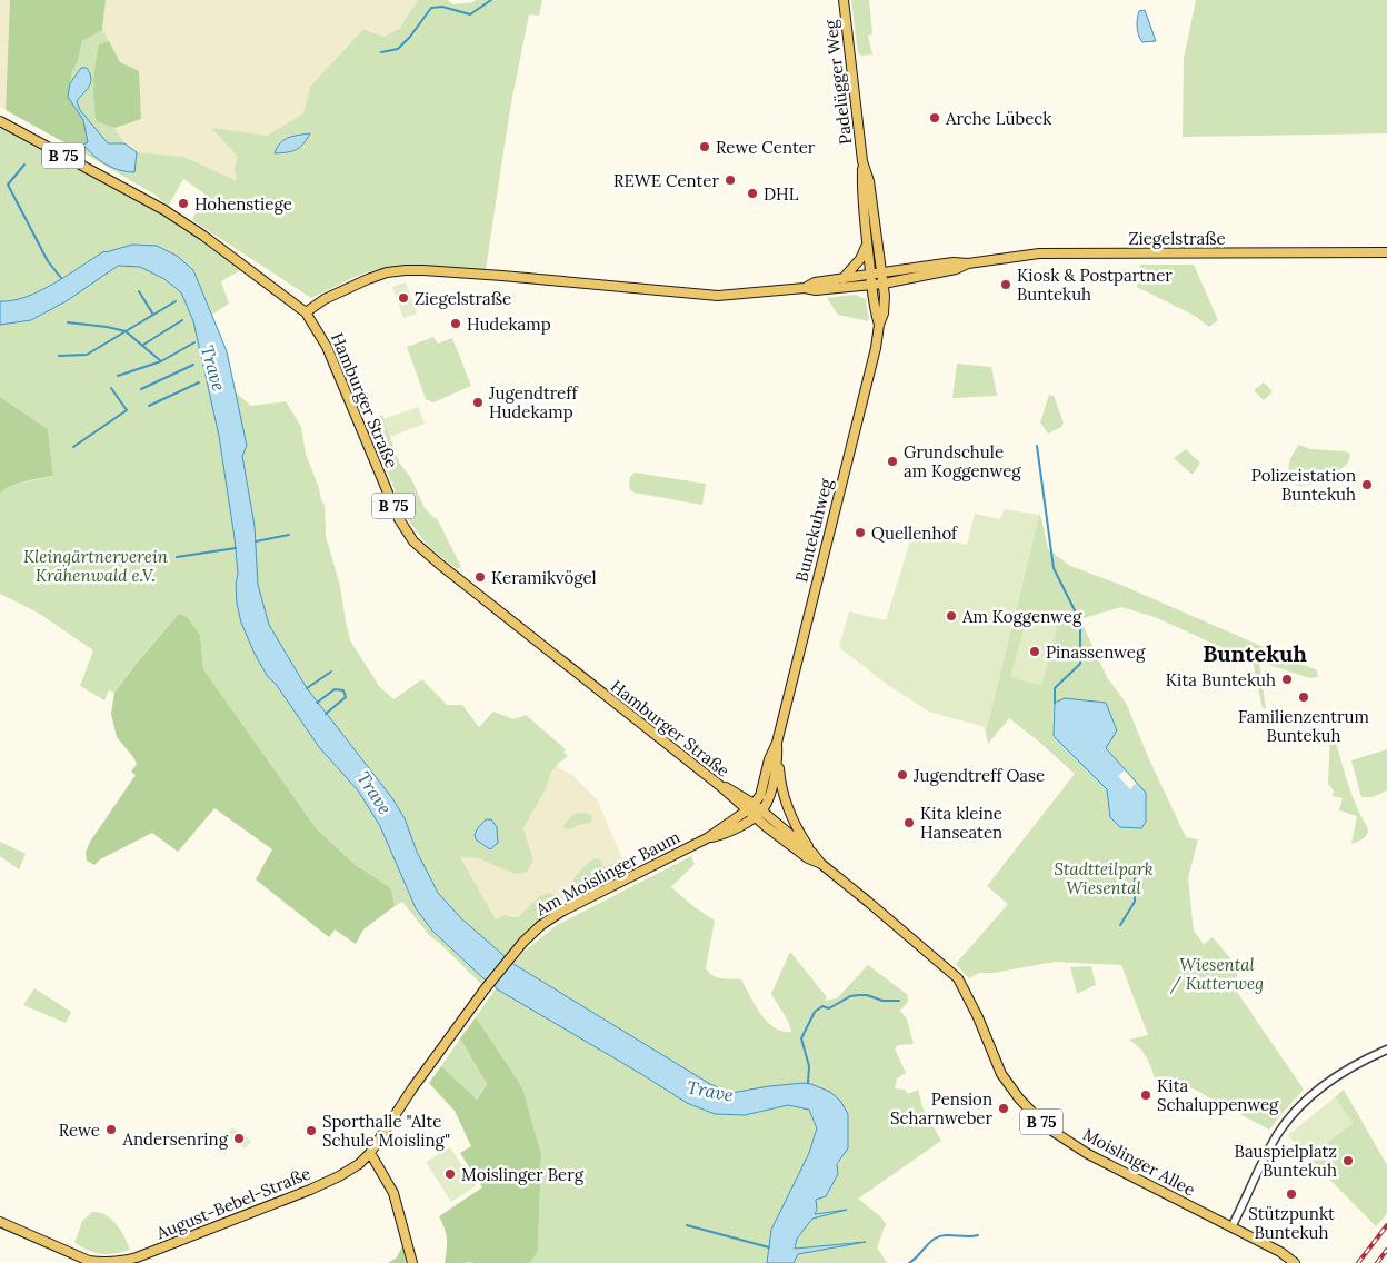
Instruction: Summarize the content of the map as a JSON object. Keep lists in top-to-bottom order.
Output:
{
  "streets": {
    "main road": [
      "Padelügger Weg",
      "B 75",
      "Ziegelstraße",
      "Hamburger Straße",
      "Buntekuhweg",
      "Am Moislinger Baum",
      "Moislinger Allee",
      "August-Bebel-Straße"
    ]
  },
  "crossings": [
    ["Padelügger Weg", "Ziegelstraße"],
    ["Padelügger Weg", "Buntekuhweg"],
    ["Ziegelstraße", "Hamburger Straße"],
    ["Ziegelstraße", "Buntekuhweg"],
    ["Hamburger Straße", "Moislinger Allee"],
    ["Buntekuhweg", "Am Moislinger Baum"],
    ["Buntekuhweg", "Moislinger Allee"],
    ["Am Moislinger Baum", "Moislinger Allee"],
    ["Am Moislinger Baum", "August-Bebel-Straße"]
  ],
  "districts": ["Buntekuh"],
  "water": ["Trave"],
  "parks": ["Kleingärtnerverein Krähenwald e.V.", "Stadtteilpark Wiesental", "Wiesental / Kutterweg"],
  "places": [
    "Arche Lübeck",
    "Rewe Center",
    "REWE Center",
    "DHL",
    "Hohenstiege",
    "Kiosk & Postpartner Buntekuh",
    "Ziegelstraße",
    "Hudekamp",
    "Jugendtreff Hudekamp",
    "Grundschule am Koggenweg",
    "Polizeistation Buntekuh",
    "Quellenhof",
    "Keramikvögel",
    "Am Koggenweg",
    "Pinassenweg",
    "Kita Buntekuh",
    "Familienzentrum Buntekuh",
    "Jugendtreff Oase",
    "Kita kleine Hanseaten",
    "Kita Schaluppenweg",
    "Pension Scharnweber",
    "Rewe",
    "Sporthalle \"Alte Schule Moisling\"",
    "Andersenring",
    "Bauspielplatz Buntekuh",
    "Moislinger Berg",
    "Stützpunkt Buntekuh"
  ]
}
